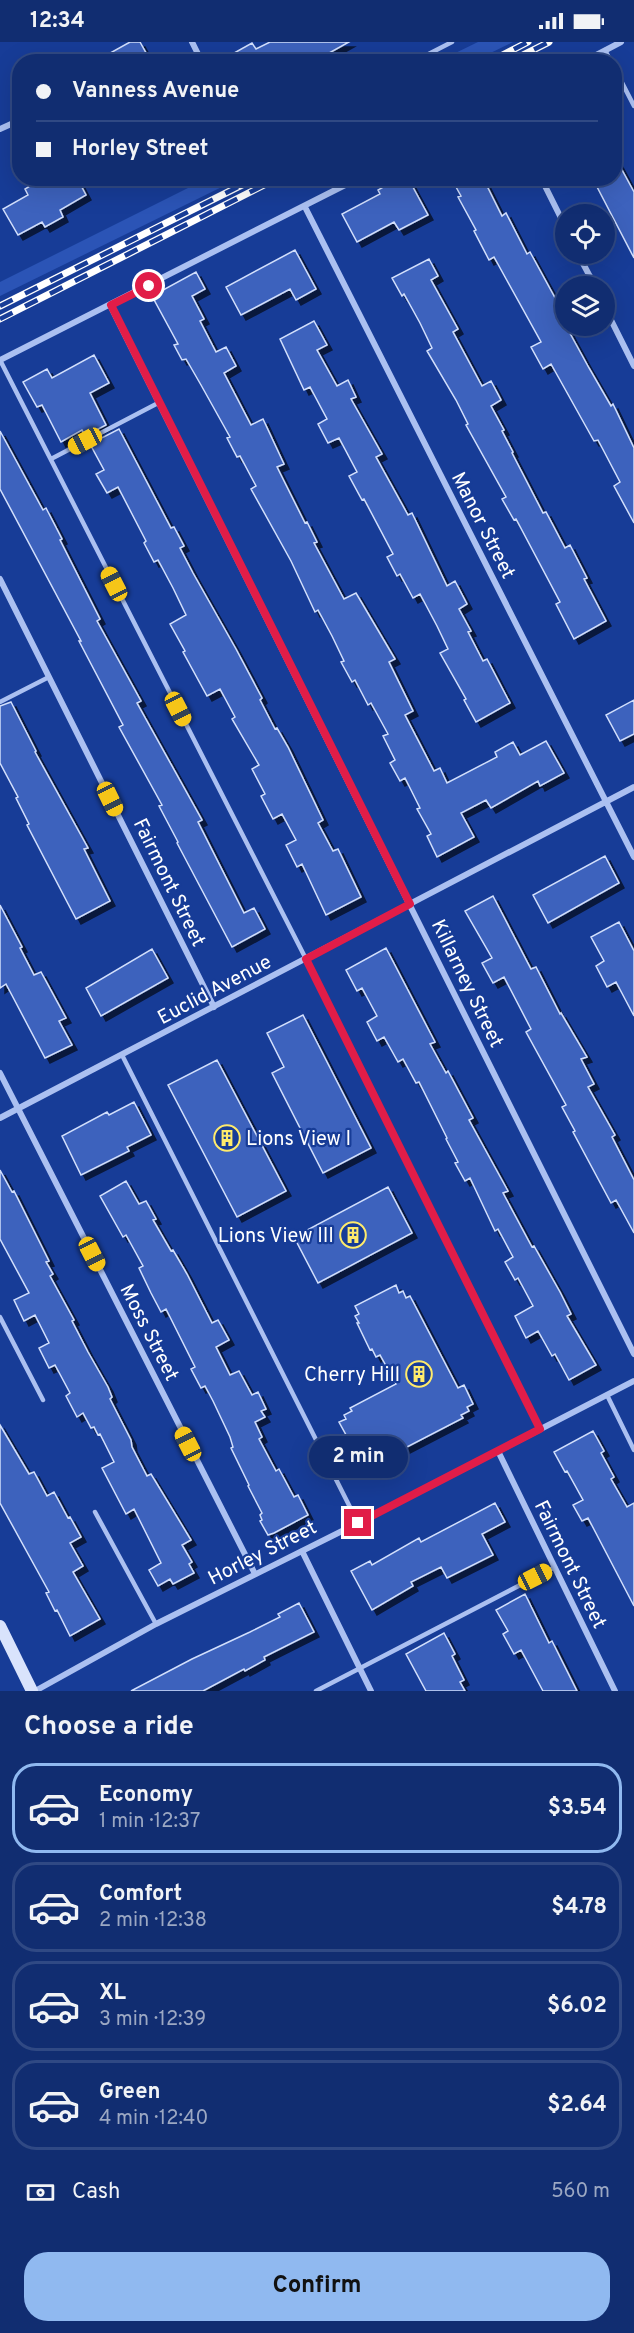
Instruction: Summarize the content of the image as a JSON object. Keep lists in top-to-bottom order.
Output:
{
  "streets": {
    "street": [
      "Manor Street",
      "Fairmont Street",
      "Killarney Street",
      "Euclid Avenue",
      "Moss Street",
      "Horley Street"
    ]
  },
  "crossings": [
    ["Manor Street", "Euclid Avenue"],
    ["Fairmont Street", "Euclid Avenue"],
    ["Fairmont Street", "Horley Street"],
    ["Killarney Street", "Euclid Avenue"],
    ["Euclid Avenue", "Moss Street"],
    ["Moss Street", "Horley Street"]
  ],
  "places": {
    "building": ["Lions View I", "Lions View III", "Cherry Hill"]
  },
  "page": {
    "status": "12:34",
    "banner": ["Vanness Avenue", "Horley Street"],
    "bubble": "2 min",
    "heading": "Choose a ride",
    "list": [
      {
        "name": "Economy",
        "note": "1 min · 12:37",
        "value": "$3.54"
      },
      {
        "name": "Comfort",
        "note": "2 min · 12:38",
        "value": "$4.78"
      },
      {
        "name": "XL",
        "note": "3 min · 12:39",
        "value": "$6.02"
      },
      {
        "name": "Green",
        "note": "4 min · 12:40",
        "value": "$2.64"
      }
    ],
    "pay": ["Cash", "560 m"],
    "buttons": "Confirm"
  }
}
